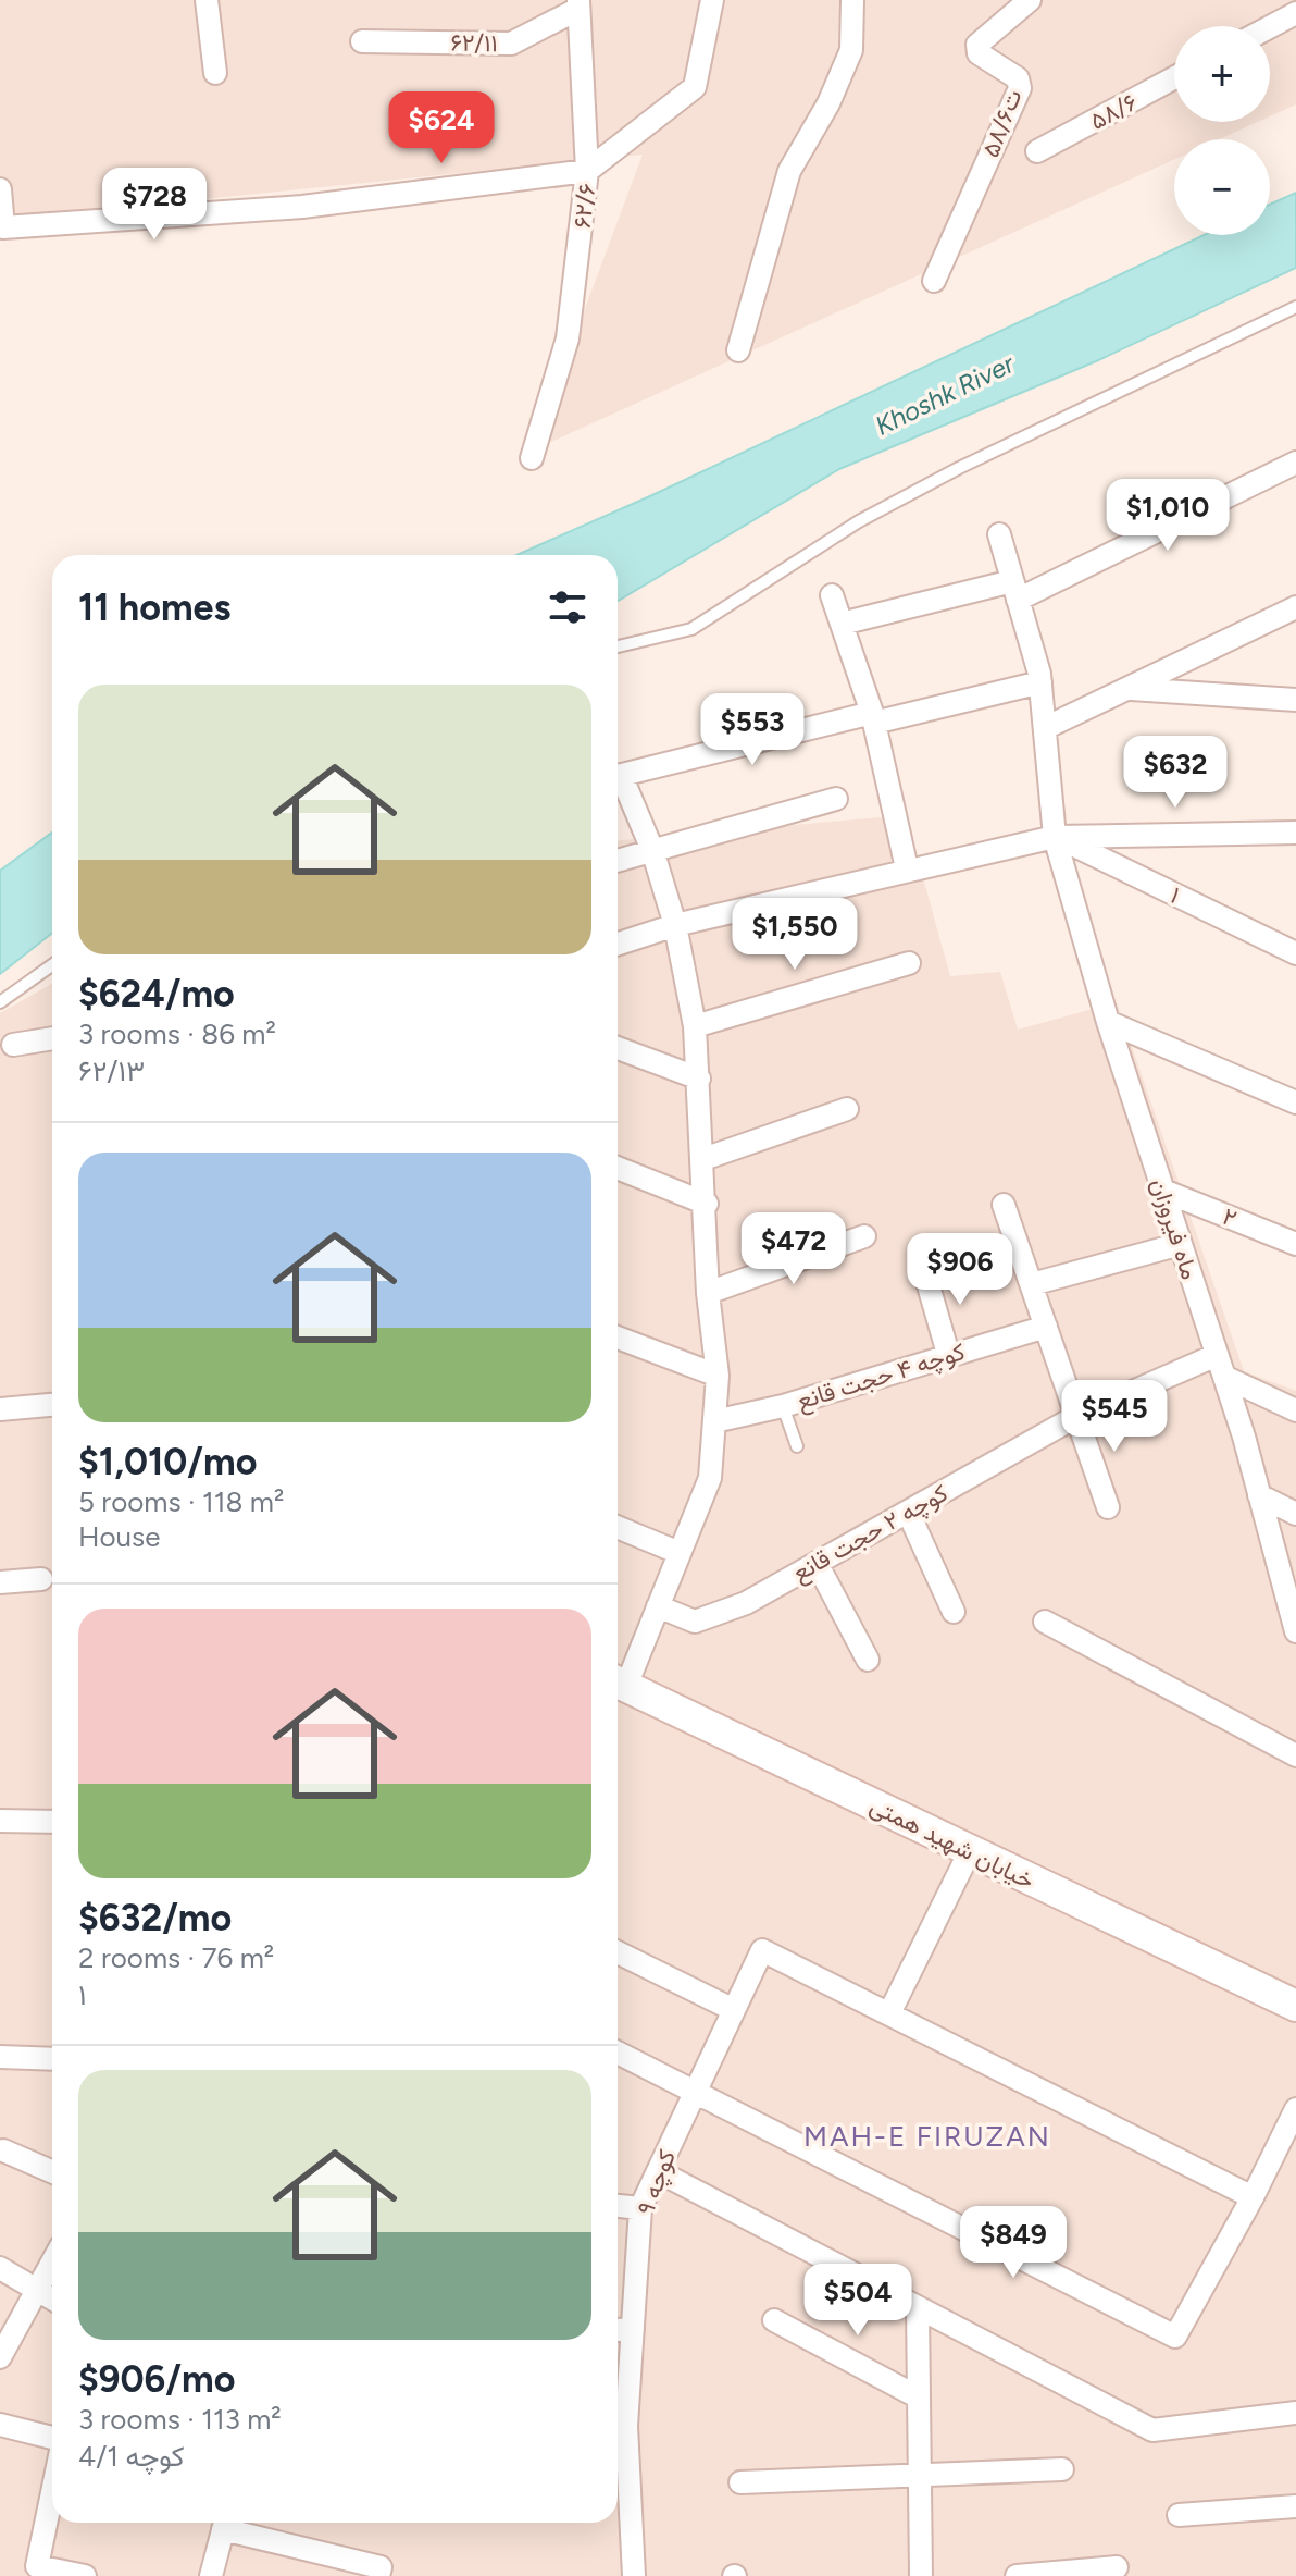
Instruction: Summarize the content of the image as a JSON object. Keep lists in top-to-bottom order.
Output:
{
  "streets": {
    "street": [
      "۶۲/۱۱",
      "۵۸/۶",
      "۵۸/۶ت",
      "۶۲/۶",
      "۱",
      "۲",
      "ماه فیروزان",
      "کوچه ۴ حجت قانع",
      "کوچه ۲ حجت قانع",
      "خیابان شهید همتی",
      "کوچه ۹"
    ]
  },
  "crossings": [
    ["۱", "ماه فیروزان"],
    ["۲", "ماه فیروزان"],
    ["ماه فیروزان", "کوچه ۲ حجت قانع"]
  ],
  "districts": ["MAH-E FIRUZAN"],
  "water": ["Khoshk River"],
  "page": {
    "map_buttons": ["+", "−"],
    "price": [
      "$624",
      "$728",
      "$1,010",
      "$553",
      "$632",
      "$1,550",
      "$472",
      "$906",
      "$545",
      "$849",
      "$504"
    ],
    "heading": "11 homes",
    "list": [
      {
        "name": "$624/mo",
        "note": "3 rooms · 86 m² · ۶۲/۱۳"
      },
      {
        "name": "$1,010/mo",
        "note": "5 rooms · 118 m² · House"
      },
      {
        "name": "$632/mo",
        "note": "2 rooms · 76 m² · ۱"
      },
      {
        "name": "$906/mo",
        "note": "3 rooms · 113 m² · کوچه 4/1"
      }
    ]
  }
}
